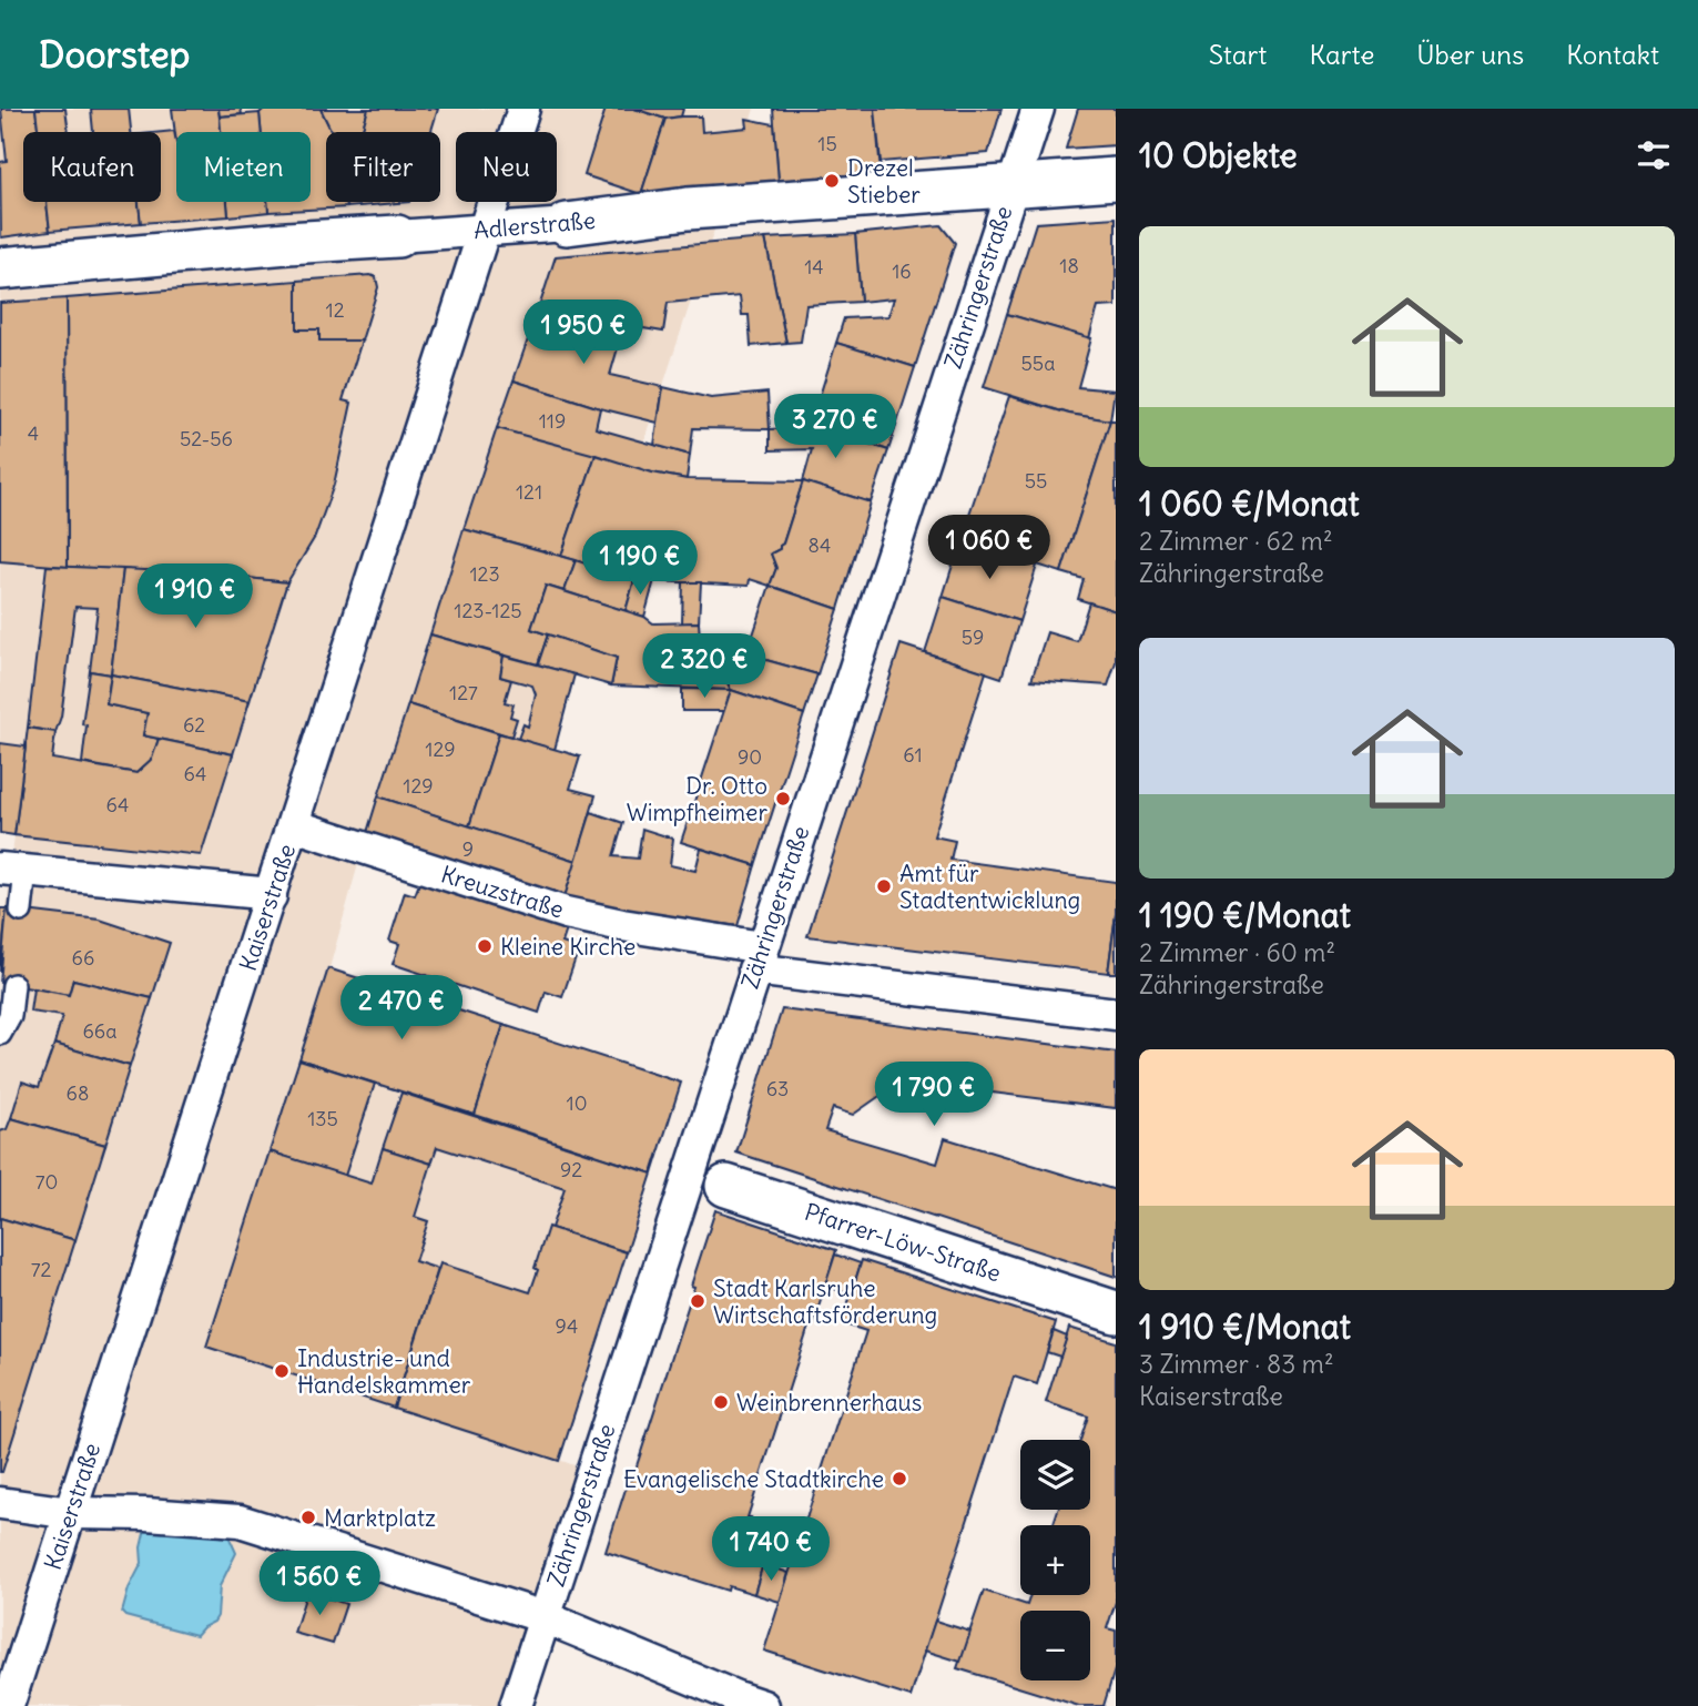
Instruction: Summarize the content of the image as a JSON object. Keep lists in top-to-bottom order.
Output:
{
  "streets": {
    "street": [
      "Adlerstraße",
      "Zähringerstraße",
      "Kreuzstraße",
      "Kaiserstraße",
      "Pfarrer-Löw-Straße"
    ]
  },
  "crossings": [
    ["Adlerstraße", "Zähringerstraße"],
    ["Adlerstraße", "Kaiserstraße"],
    ["Zähringerstraße", "Kreuzstraße"],
    ["Zähringerstraße", "Pfarrer-Löw-Straße"],
    ["Kreuzstraße", "Kaiserstraße"]
  ],
  "places": [
    "Drezel Stieber",
    "Dr. Otto Wimpfheimer",
    "Amt für Stadtentwicklung",
    "Kleine Kirche",
    "Stadt Karlsruhe Wirtschaftsförderung",
    "Industrie- und Handelskammer",
    "Weinbrennerhaus",
    "Evangelische Stadtkirche",
    "Marktplatz"
  ],
  "house_numbers": [
    "15",
    "18",
    "14",
    "16",
    "12",
    "55a",
    "119",
    "4",
    "52-56",
    "55",
    "121",
    "84",
    "123",
    "123-125",
    "59",
    "127",
    "62",
    "129",
    "61",
    "90",
    "64",
    "129",
    "64",
    "9",
    "66",
    "66a",
    "63",
    "68",
    "10",
    "135",
    "92",
    "70",
    "72",
    "94"
  ],
  "page": {
    "header": "Doorstep",
    "nav": [
      "Start",
      "Karte",
      "Über uns",
      "Kontakt"
    ],
    "heading": "10 Objekte",
    "chip": [
      "Kaufen",
      "Mieten",
      "Filter",
      "Neu"
    ],
    "list": [
      {
        "name": "1 060 €/Monat",
        "note": "2 Zimmer · 62 m² · Zähringerstraße"
      },
      {
        "name": "1 190 €/Monat",
        "note": "2 Zimmer · 60 m² · Zähringerstraße"
      },
      {
        "name": "1 910 €/Monat",
        "note": "3 Zimmer · 83 m² · Kaiserstraße"
      }
    ],
    "price": [
      "1 950 €",
      "3 270 €",
      "1 060 €",
      "1 190 €",
      "1 910 €",
      "2 320 €",
      "2 470 €",
      "1 790 €",
      "1 740 €",
      "1 560 €"
    ],
    "map_buttons": ["+", "−"]
  }
}
